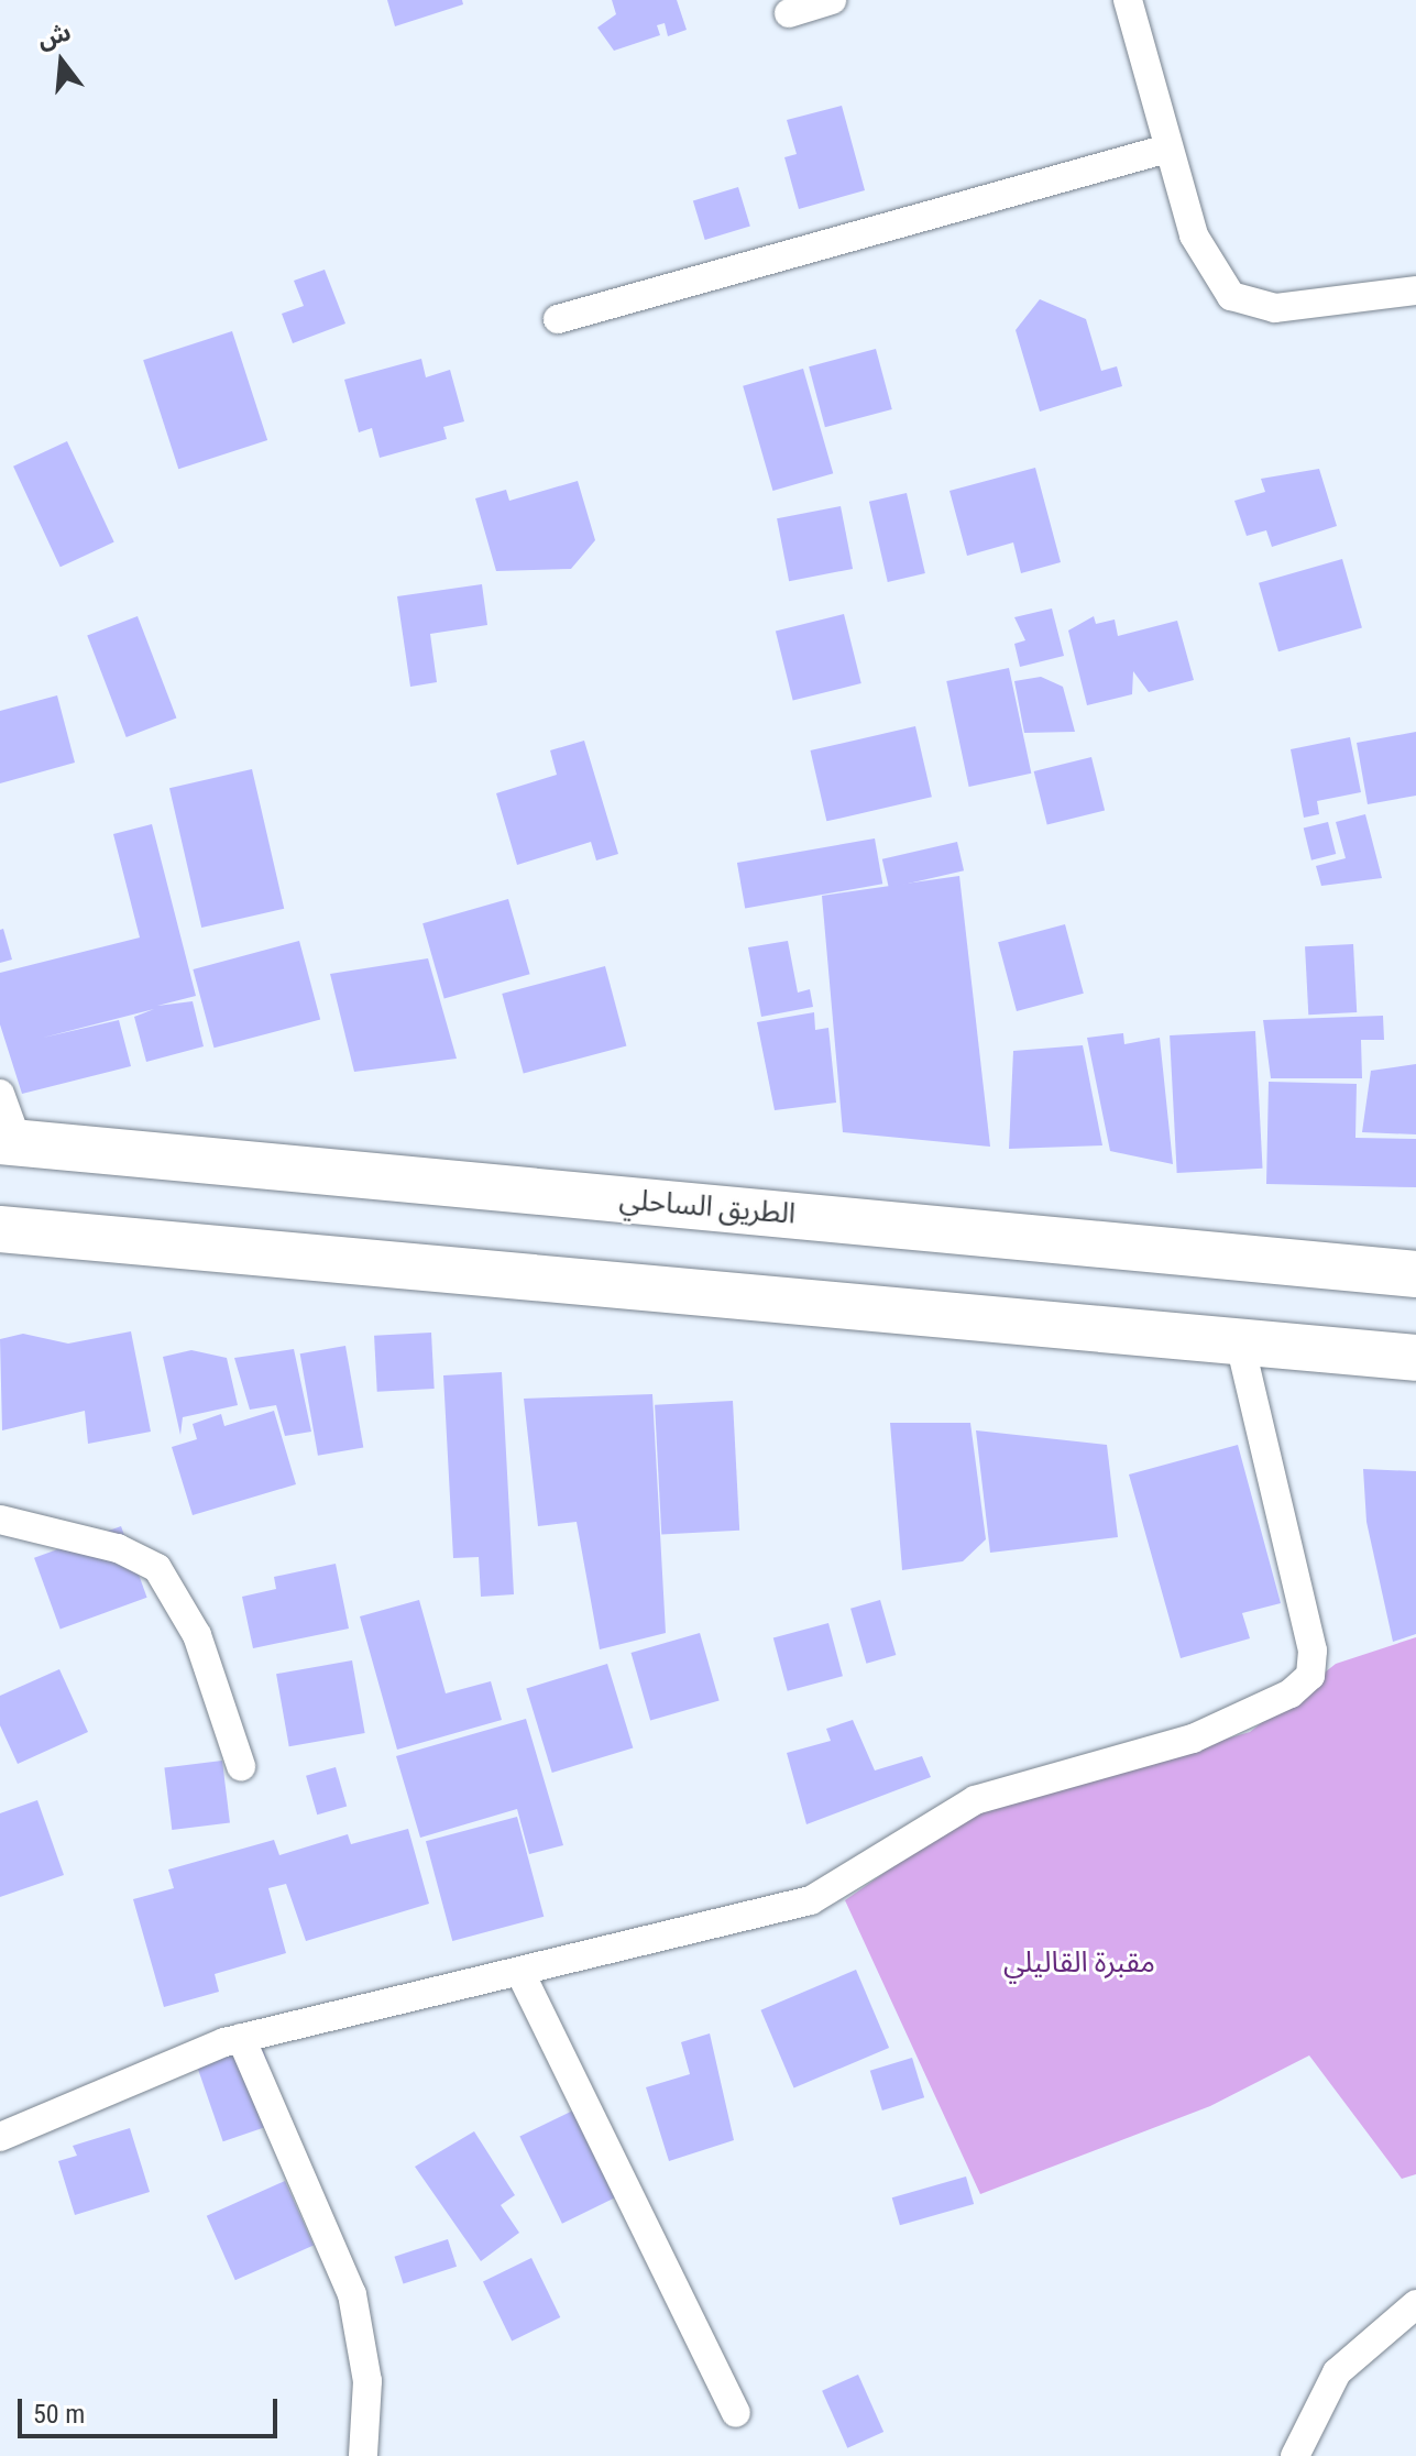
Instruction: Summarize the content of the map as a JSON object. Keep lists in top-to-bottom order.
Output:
{
  "streets": {
    "highway": ["الطريق الساحلي"]
  },
  "parks": ["مقبرة القاليلي"],
  "scale_bar": "50 m",
  "north": "top"
}
